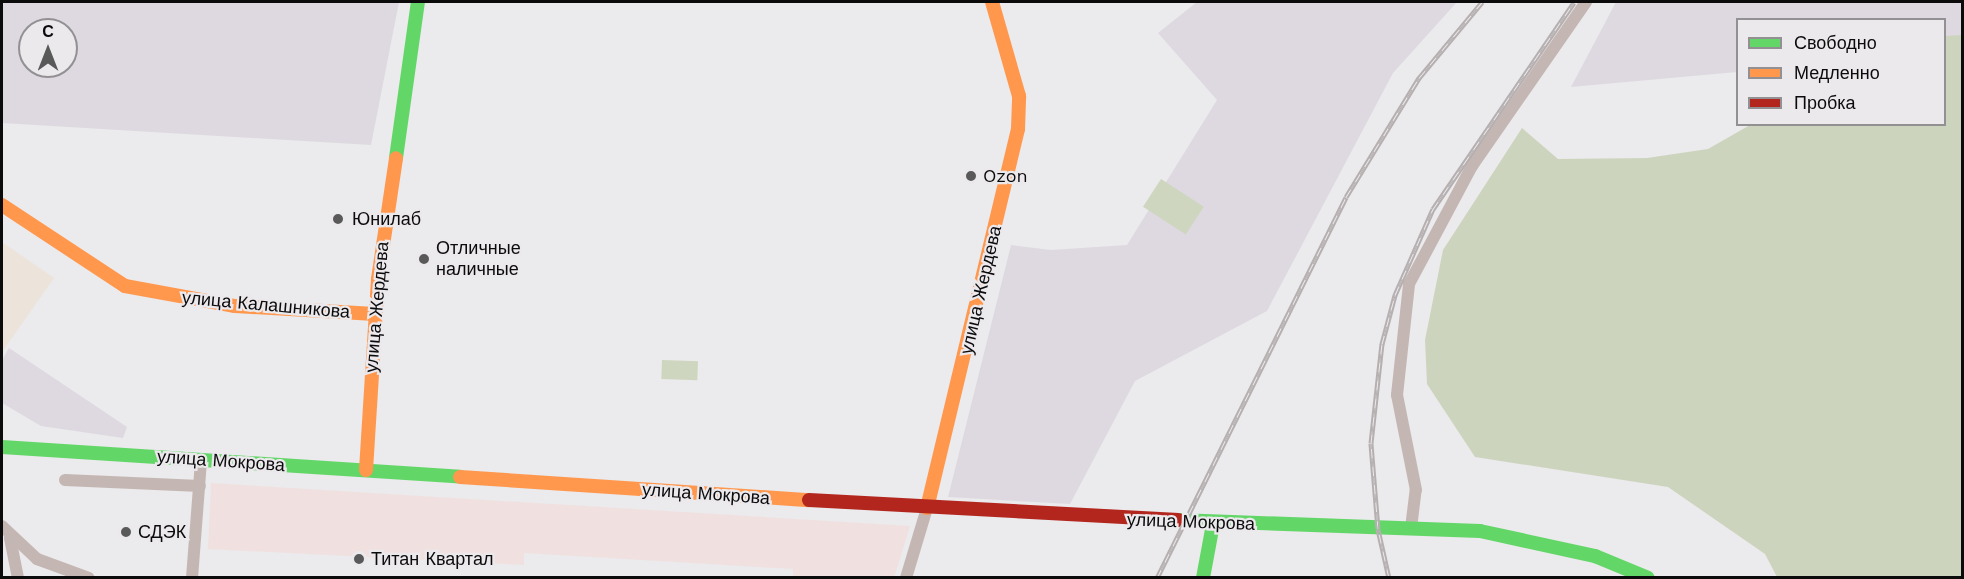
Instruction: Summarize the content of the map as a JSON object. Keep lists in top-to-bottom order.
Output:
{
  "streets": {
    "main road": ["улица Жердева", "улица Калашникова", "улица Мокрова"]
  },
  "crossings": [
    ["улица Жердева", "улица Калашникова"],
    ["улица Жердева", "улица Мокрова"]
  ],
  "places": [
    "Ozon",
    "Юнилаб",
    "Отличные наличные",
    "СДЭК",
    "Титан Квартал"
  ],
  "legend": ["Свободно", "Медленно", "Пробка"],
  "north": "top"
}
